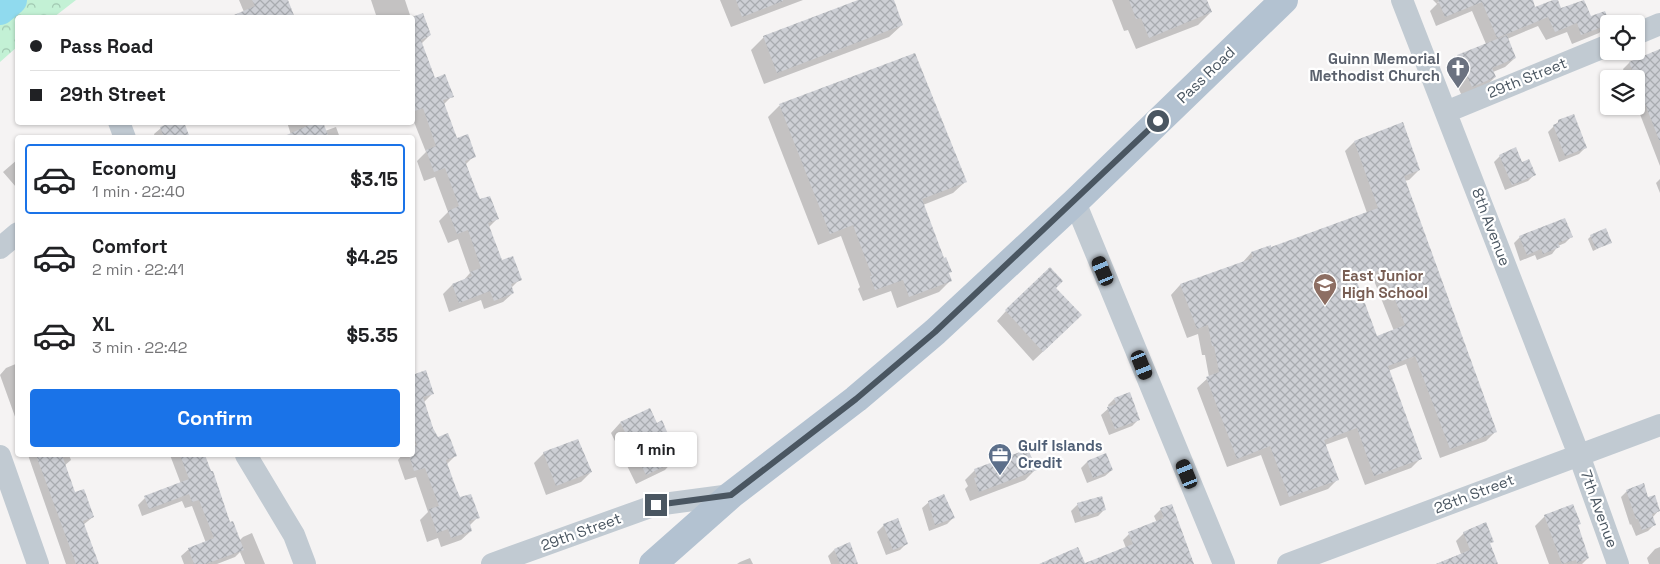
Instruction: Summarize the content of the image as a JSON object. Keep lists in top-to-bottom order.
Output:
{
  "streets": {
    "main road": ["Pass Road"],
    "street": [
      "29th Street",
      "8th Avenue",
      "28th Street",
      "7th Avenue"
    ]
  },
  "crossings": [
    ["Pass Road", "29th Street"],
    ["29th Street", "8th Avenue"],
    ["8th Avenue", "28th Street"],
    ["8th Avenue", "7th Avenue"],
    ["28th Street", "7th Avenue"]
  ],
  "places": {
    "church": ["Guinn Memorial Methodist Church"],
    "school or university": ["East Junior High School"],
    "office": ["Gulf Islands Credit"]
  },
  "page": {
    "banner": ["Pass Road", "29th Street"],
    "list": [
      {
        "name": "Economy",
        "note": "1 min · 22:40",
        "value": "$3.15"
      },
      {
        "name": "Comfort",
        "note": "2 min · 22:41",
        "value": "$4.25"
      },
      {
        "name": "XL",
        "note": "3 min · 22:42",
        "value": "$5.35"
      }
    ],
    "buttons": "Confirm",
    "bubble": "1 min"
  }
}
